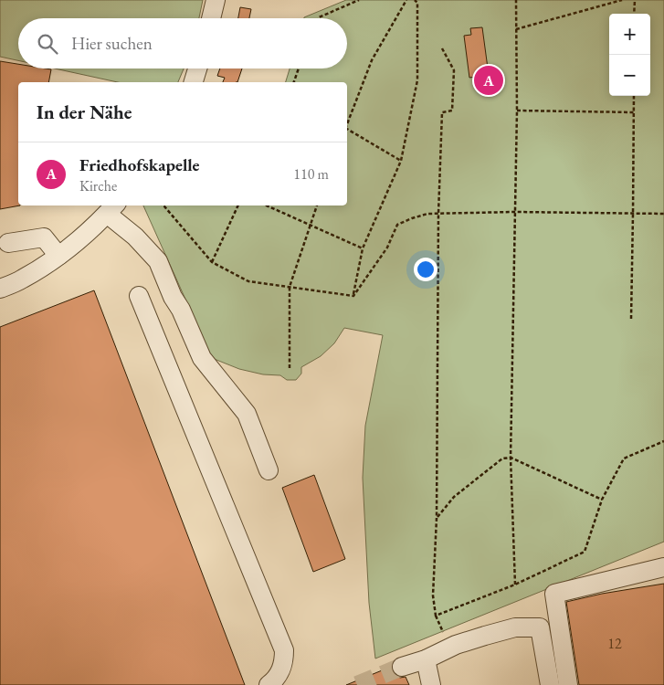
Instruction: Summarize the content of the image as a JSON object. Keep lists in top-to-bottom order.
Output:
{
  "house_numbers": ["12"],
  "page": {
    "map_buttons": ["+", "−"],
    "search": "Hier suchen",
    "pins": "A",
    "heading": "In der Nähe",
    "list": [
      {
        "mark": "A",
        "name": "Friedhofskapelle",
        "note": "Kirche",
        "value": "110 m"
      }
    ]
  }
}
